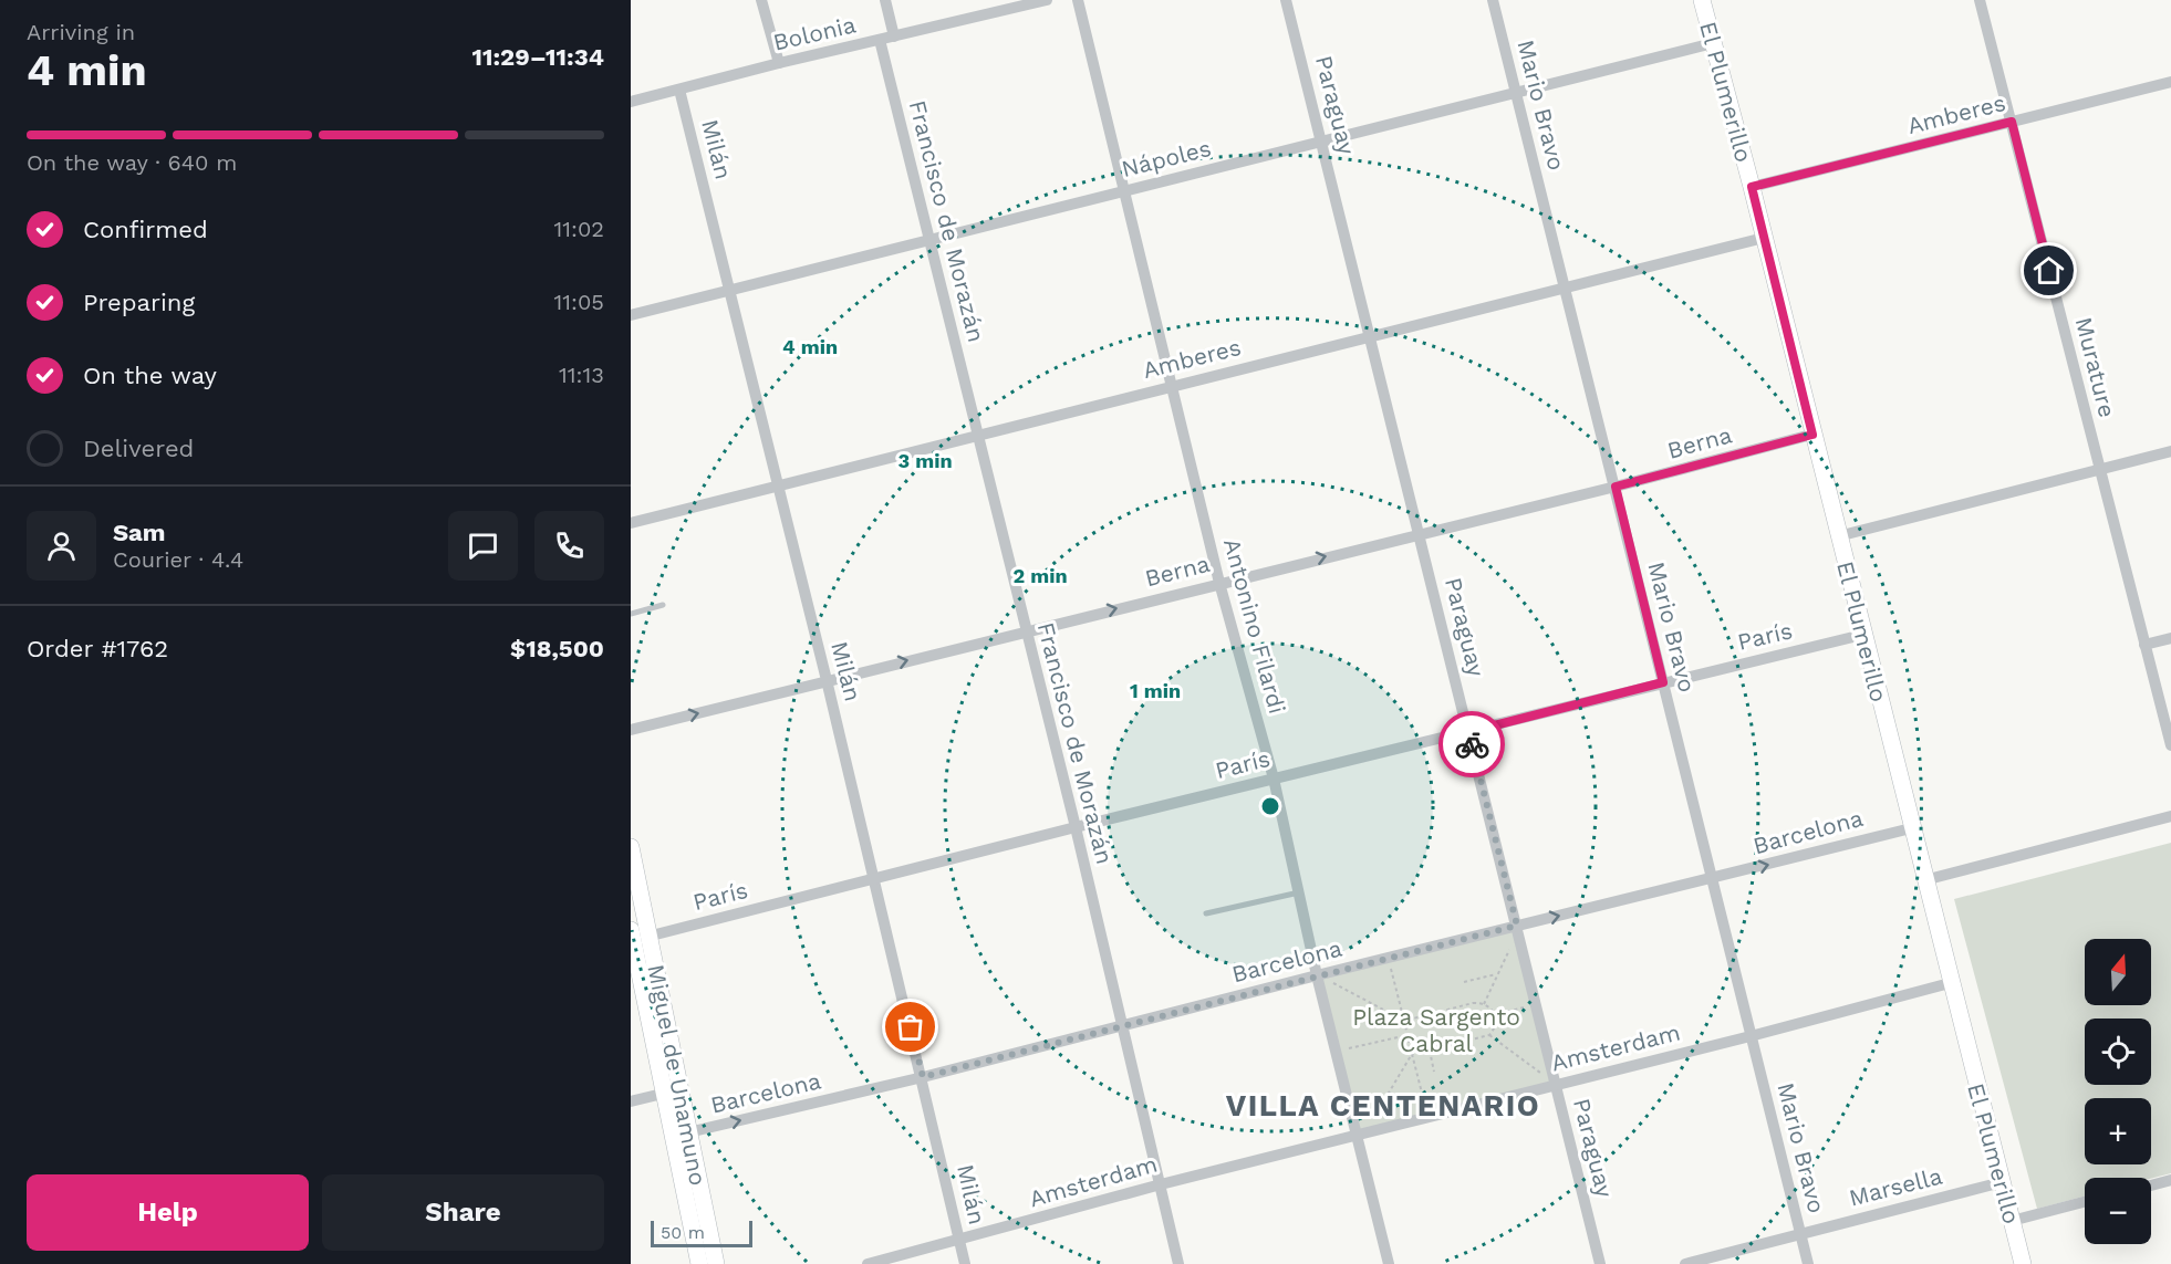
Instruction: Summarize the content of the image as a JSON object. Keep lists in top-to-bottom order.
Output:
{
  "streets": {
    "street": [
      "Bolonia",
      "El Plumerillo",
      "Paraguay",
      "Mario Bravo",
      "Amberes",
      "Milán",
      "Nápoles",
      "Francisco de Morazán",
      "Murature",
      "Berna",
      "Antonino Filardi",
      "París",
      "Barcelona",
      "Amsterdam",
      "Miguel de Unamuno",
      "Marsella"
    ]
  },
  "crossings": [
    ["Bolonia", "Milán"],
    ["Bolonia", "Francisco de Morazán"],
    ["El Plumerillo", "Amberes"],
    ["El Plumerillo", "Nápoles"],
    ["El Plumerillo", "Berna"],
    ["El Plumerillo", "París"],
    ["El Plumerillo", "Barcelona"],
    ["El Plumerillo", "Amsterdam"],
    ["El Plumerillo", "Marsella"],
    ["Paraguay", "Amberes"],
    ["Paraguay", "Nápoles"],
    ["Paraguay", "Berna"],
    ["Paraguay", "París"],
    ["Paraguay", "Barcelona"],
    ["Paraguay", "Amsterdam"],
    ["Mario Bravo", "Amberes"],
    ["Mario Bravo", "Nápoles"],
    ["Mario Bravo", "Berna"],
    ["Mario Bravo", "París"],
    ["Mario Bravo", "Barcelona"],
    ["Mario Bravo", "Amsterdam"],
    ["Mario Bravo", "Marsella"],
    ["Amberes", "Milán"],
    ["Amberes", "Francisco de Morazán"],
    ["Amberes", "Murature"],
    ["Amberes", "Antonino Filardi"],
    ["Milán", "Nápoles"],
    ["Milán", "Berna"],
    ["Milán", "París"],
    ["Milán", "Barcelona"],
    ["Milán", "Amsterdam"],
    ["Nápoles", "Francisco de Morazán"],
    ["Nápoles", "Antonino Filardi"],
    ["Francisco de Morazán", "Berna"],
    ["Francisco de Morazán", "París"],
    ["Francisco de Morazán", "Barcelona"],
    ["Francisco de Morazán", "Amsterdam"],
    ["Berna", "Antonino Filardi"],
    ["Antonino Filardi", "París"],
    ["Antonino Filardi", "Barcelona"],
    ["Antonino Filardi", "Amsterdam"],
    ["París", "Miguel de Unamuno"],
    ["Barcelona", "Miguel de Unamuno"]
  ],
  "one_way": ["Berna", "Barcelona"],
  "districts": ["VILLA CENTENARIO"],
  "parks": ["Plaza Sargento Cabral"],
  "scale_bar": "50 m",
  "north": "top",
  "page": {
    "heading": ["4 min", "Arriving in", "11:29–11:34"],
    "panel": [
      "Sam",
      "Courier · 4.4",
      "Order #1762",
      "$18,500"
    ],
    "bar": "On the way · 640 m",
    "list": [
      ["Confirmed", "11:02"],
      ["Preparing", "11:05"],
      ["On the way", "11:13"],
      "Delivered"
    ],
    "map_buttons": ["+", "−"],
    "buttons": ["Help", "Share"],
    "scale": "50 m"
  },
  "rings": [
    "4 min",
    "3 min",
    "2 min",
    "1 min"
  ]
}
